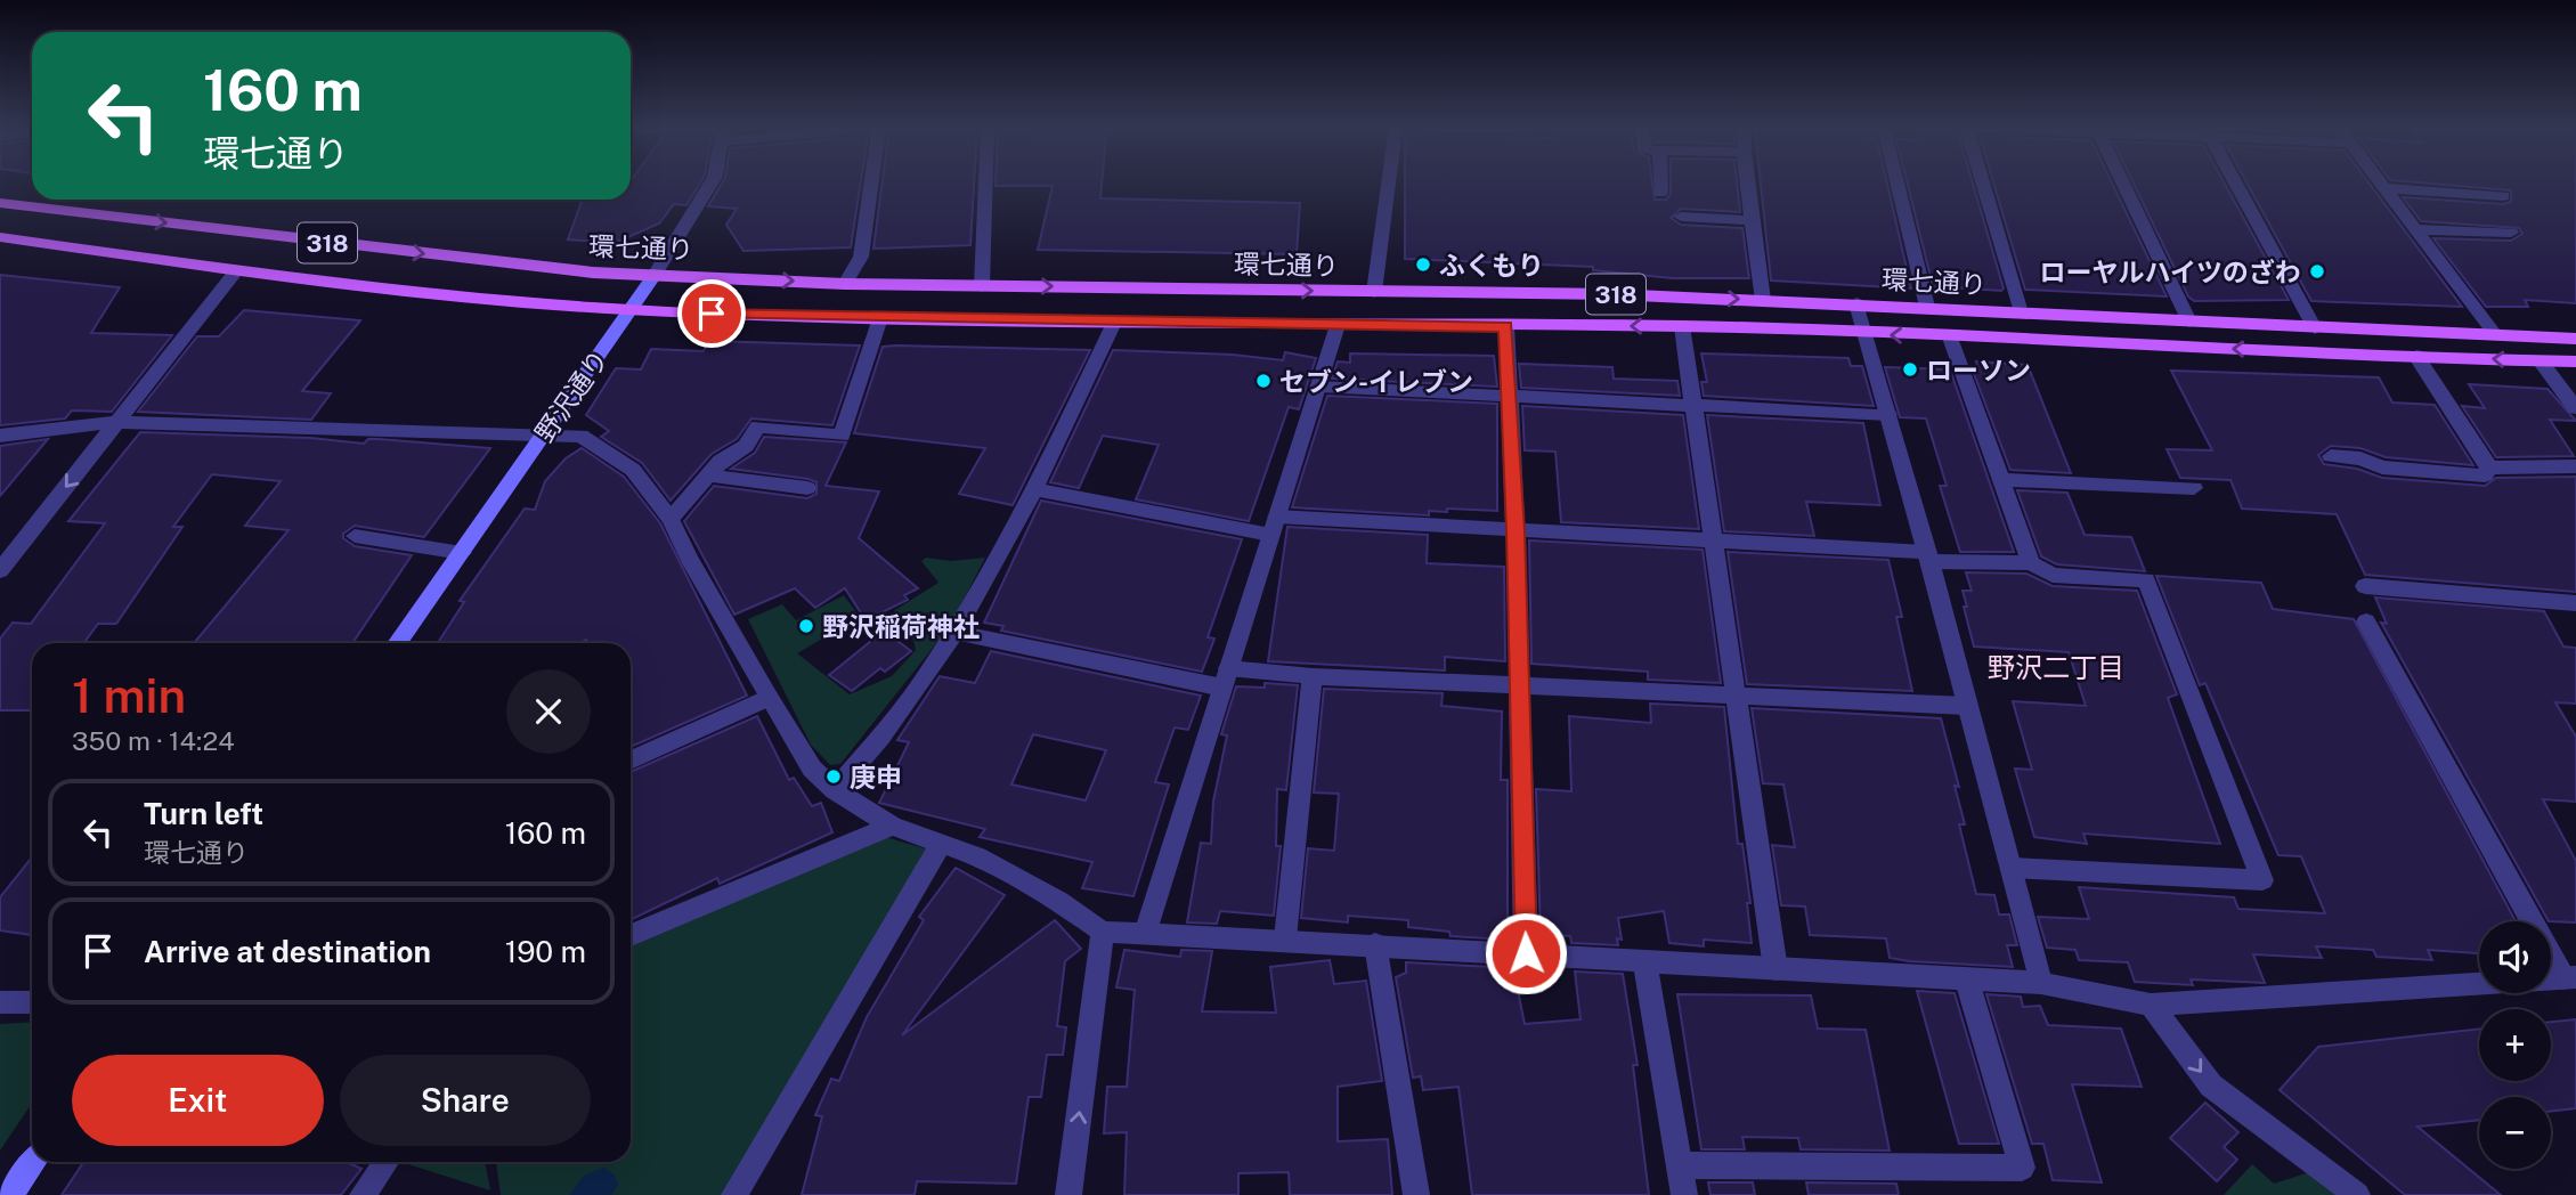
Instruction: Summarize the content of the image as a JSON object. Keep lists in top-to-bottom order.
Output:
{
  "streets": {
    "main road": ["318", "環七通り"],
    "street": ["野沢通り"]
  },
  "crossings": [
    ["環七通り", "野沢通り"]
  ],
  "districts": ["野沢二丁目"],
  "places": [
    "ふくもり",
    "ローヤルハイツのざわ",
    "ローソン",
    "セブン-イレブン",
    "野沢稲荷神社",
    "庚申"
  ],
  "page": {
    "turn": ["160 m", "環七通り"],
    "heading": ["1 min", "350 m · 14:24"],
    "list": [
      {
        "name": "Turn left",
        "note": "環七通り",
        "value": "160 m"
      },
      {
        "name": "Arrive at destination",
        "value": "190 m"
      }
    ],
    "map_buttons": ["+", "−"],
    "buttons": ["Exit", "Share"]
  }
}
